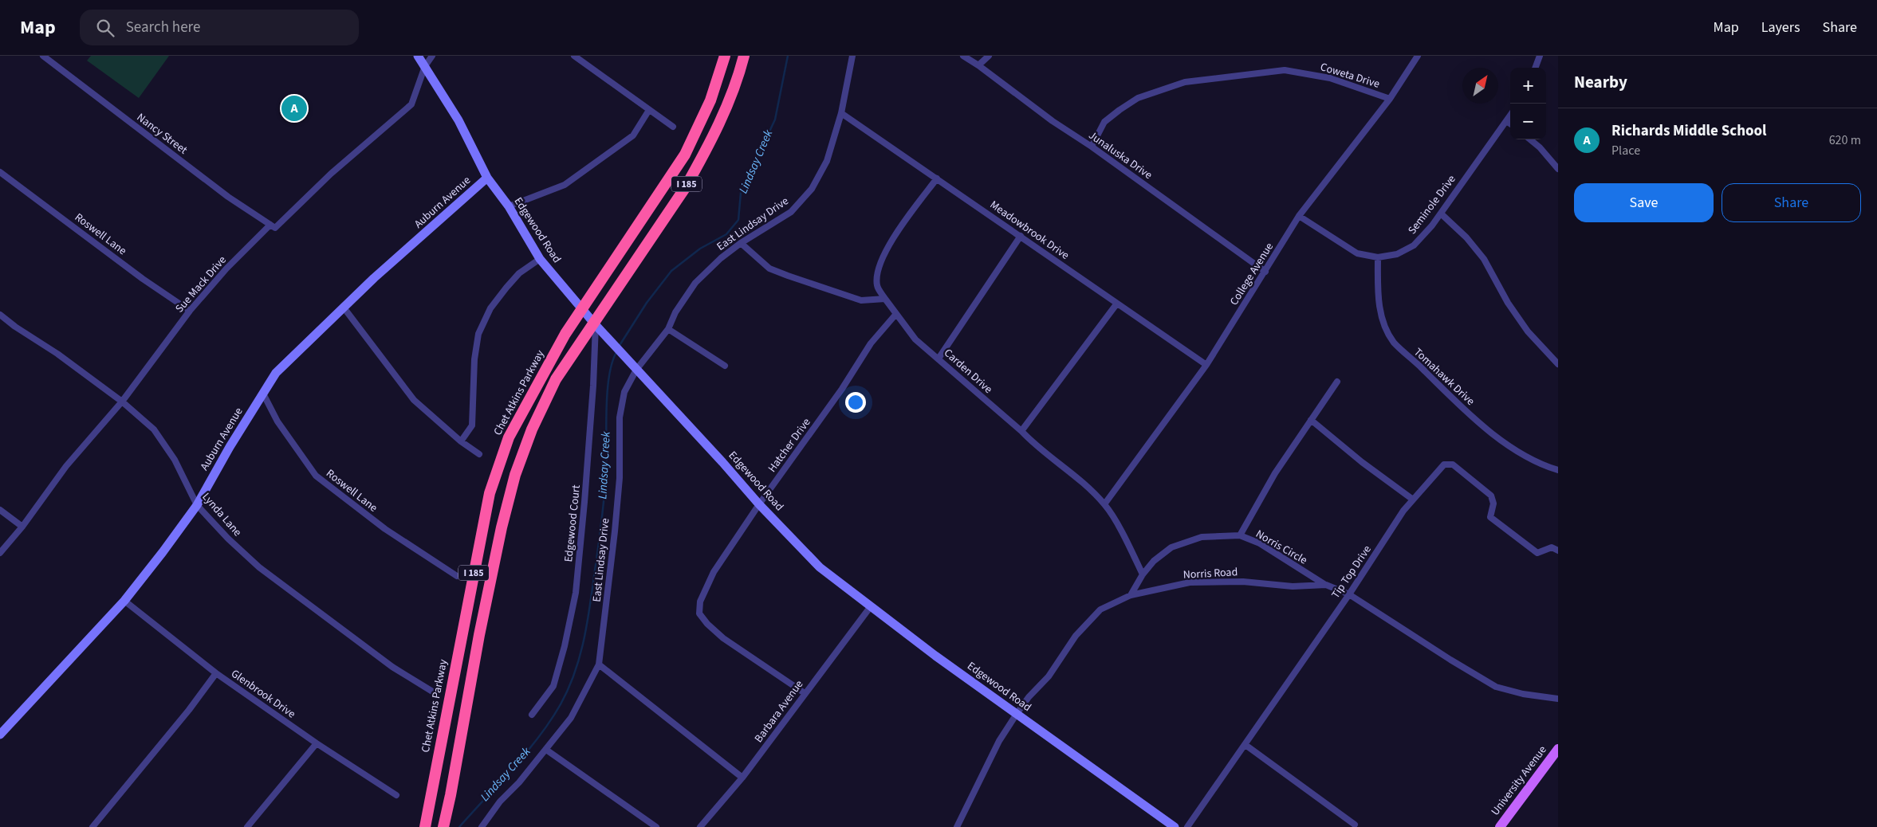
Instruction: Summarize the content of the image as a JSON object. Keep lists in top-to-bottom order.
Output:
{
  "streets": {
    "highway": ["I 185", "Chet Atkins Parkway"],
    "main road": ["University Avenue"],
    "street": [
      "Coweta Drive",
      "Nancy Street",
      "Junaluska Drive",
      "Auburn Avenue",
      "Seminole Drive",
      "East Lindsay Drive",
      "Edgewood Road",
      "Meadowbrook Drive",
      "Roswell Lane",
      "College Avenue",
      "Sue Mack Drive",
      "Carden Drive",
      "Tomahawk Drive",
      "Hatcher Drive",
      "Lynda Lane",
      "Edgewood Court",
      "Norris Circle",
      "Tip Top Drive",
      "Norris Road",
      "Glenbrook Drive",
      "Barbara Avenue"
    ]
  },
  "crossings": [
    ["Coweta Drive", "Junaluska Drive"],
    ["Coweta Drive", "College Avenue"],
    ["Nancy Street", "Sue Mack Drive"],
    ["Junaluska Drive", "College Avenue"],
    ["Auburn Avenue", "Edgewood Road"],
    ["Auburn Avenue", "Roswell Lane"],
    ["Auburn Avenue", "Lynda Lane"],
    ["Auburn Avenue", "Glenbrook Drive"],
    ["Seminole Drive", "College Avenue"],
    ["Seminole Drive", "Tomahawk Drive"],
    ["East Lindsay Drive", "Edgewood Road"],
    ["East Lindsay Drive", "Meadowbrook Drive"],
    ["Edgewood Road", "Sue Mack Drive"],
    ["Edgewood Road", "Hatcher Drive"],
    ["Edgewood Road", "Edgewood Court"],
    ["Edgewood Road", "Norris Road"],
    ["Edgewood Road", "Barbara Avenue"],
    ["Meadowbrook Drive", "College Avenue"],
    ["Roswell Lane", "Sue Mack Drive"],
    ["College Avenue", "Carden Drive"],
    ["Sue Mack Drive", "Lynda Lane"],
    ["Carden Drive", "Hatcher Drive"],
    ["Carden Drive", "Norris Circle"],
    ["Hatcher Drive", "Barbara Avenue"],
    ["Norris Circle", "Norris Road"],
    ["Tip Top Drive", "Norris Road"]
  ],
  "water": ["Lindsay Creek"],
  "north": "top right",
  "page": {
    "header": "Map",
    "search": "Search here",
    "nav": ["Map", "Layers", "Share"],
    "heading": "Nearby",
    "map_buttons": ["+", "−"],
    "pins": "A",
    "list": [
      {
        "mark": "A",
        "name": "Richards Middle School",
        "note": "Place",
        "value": "620 m"
      }
    ],
    "buttons": ["Save", "Share"]
  }
}
